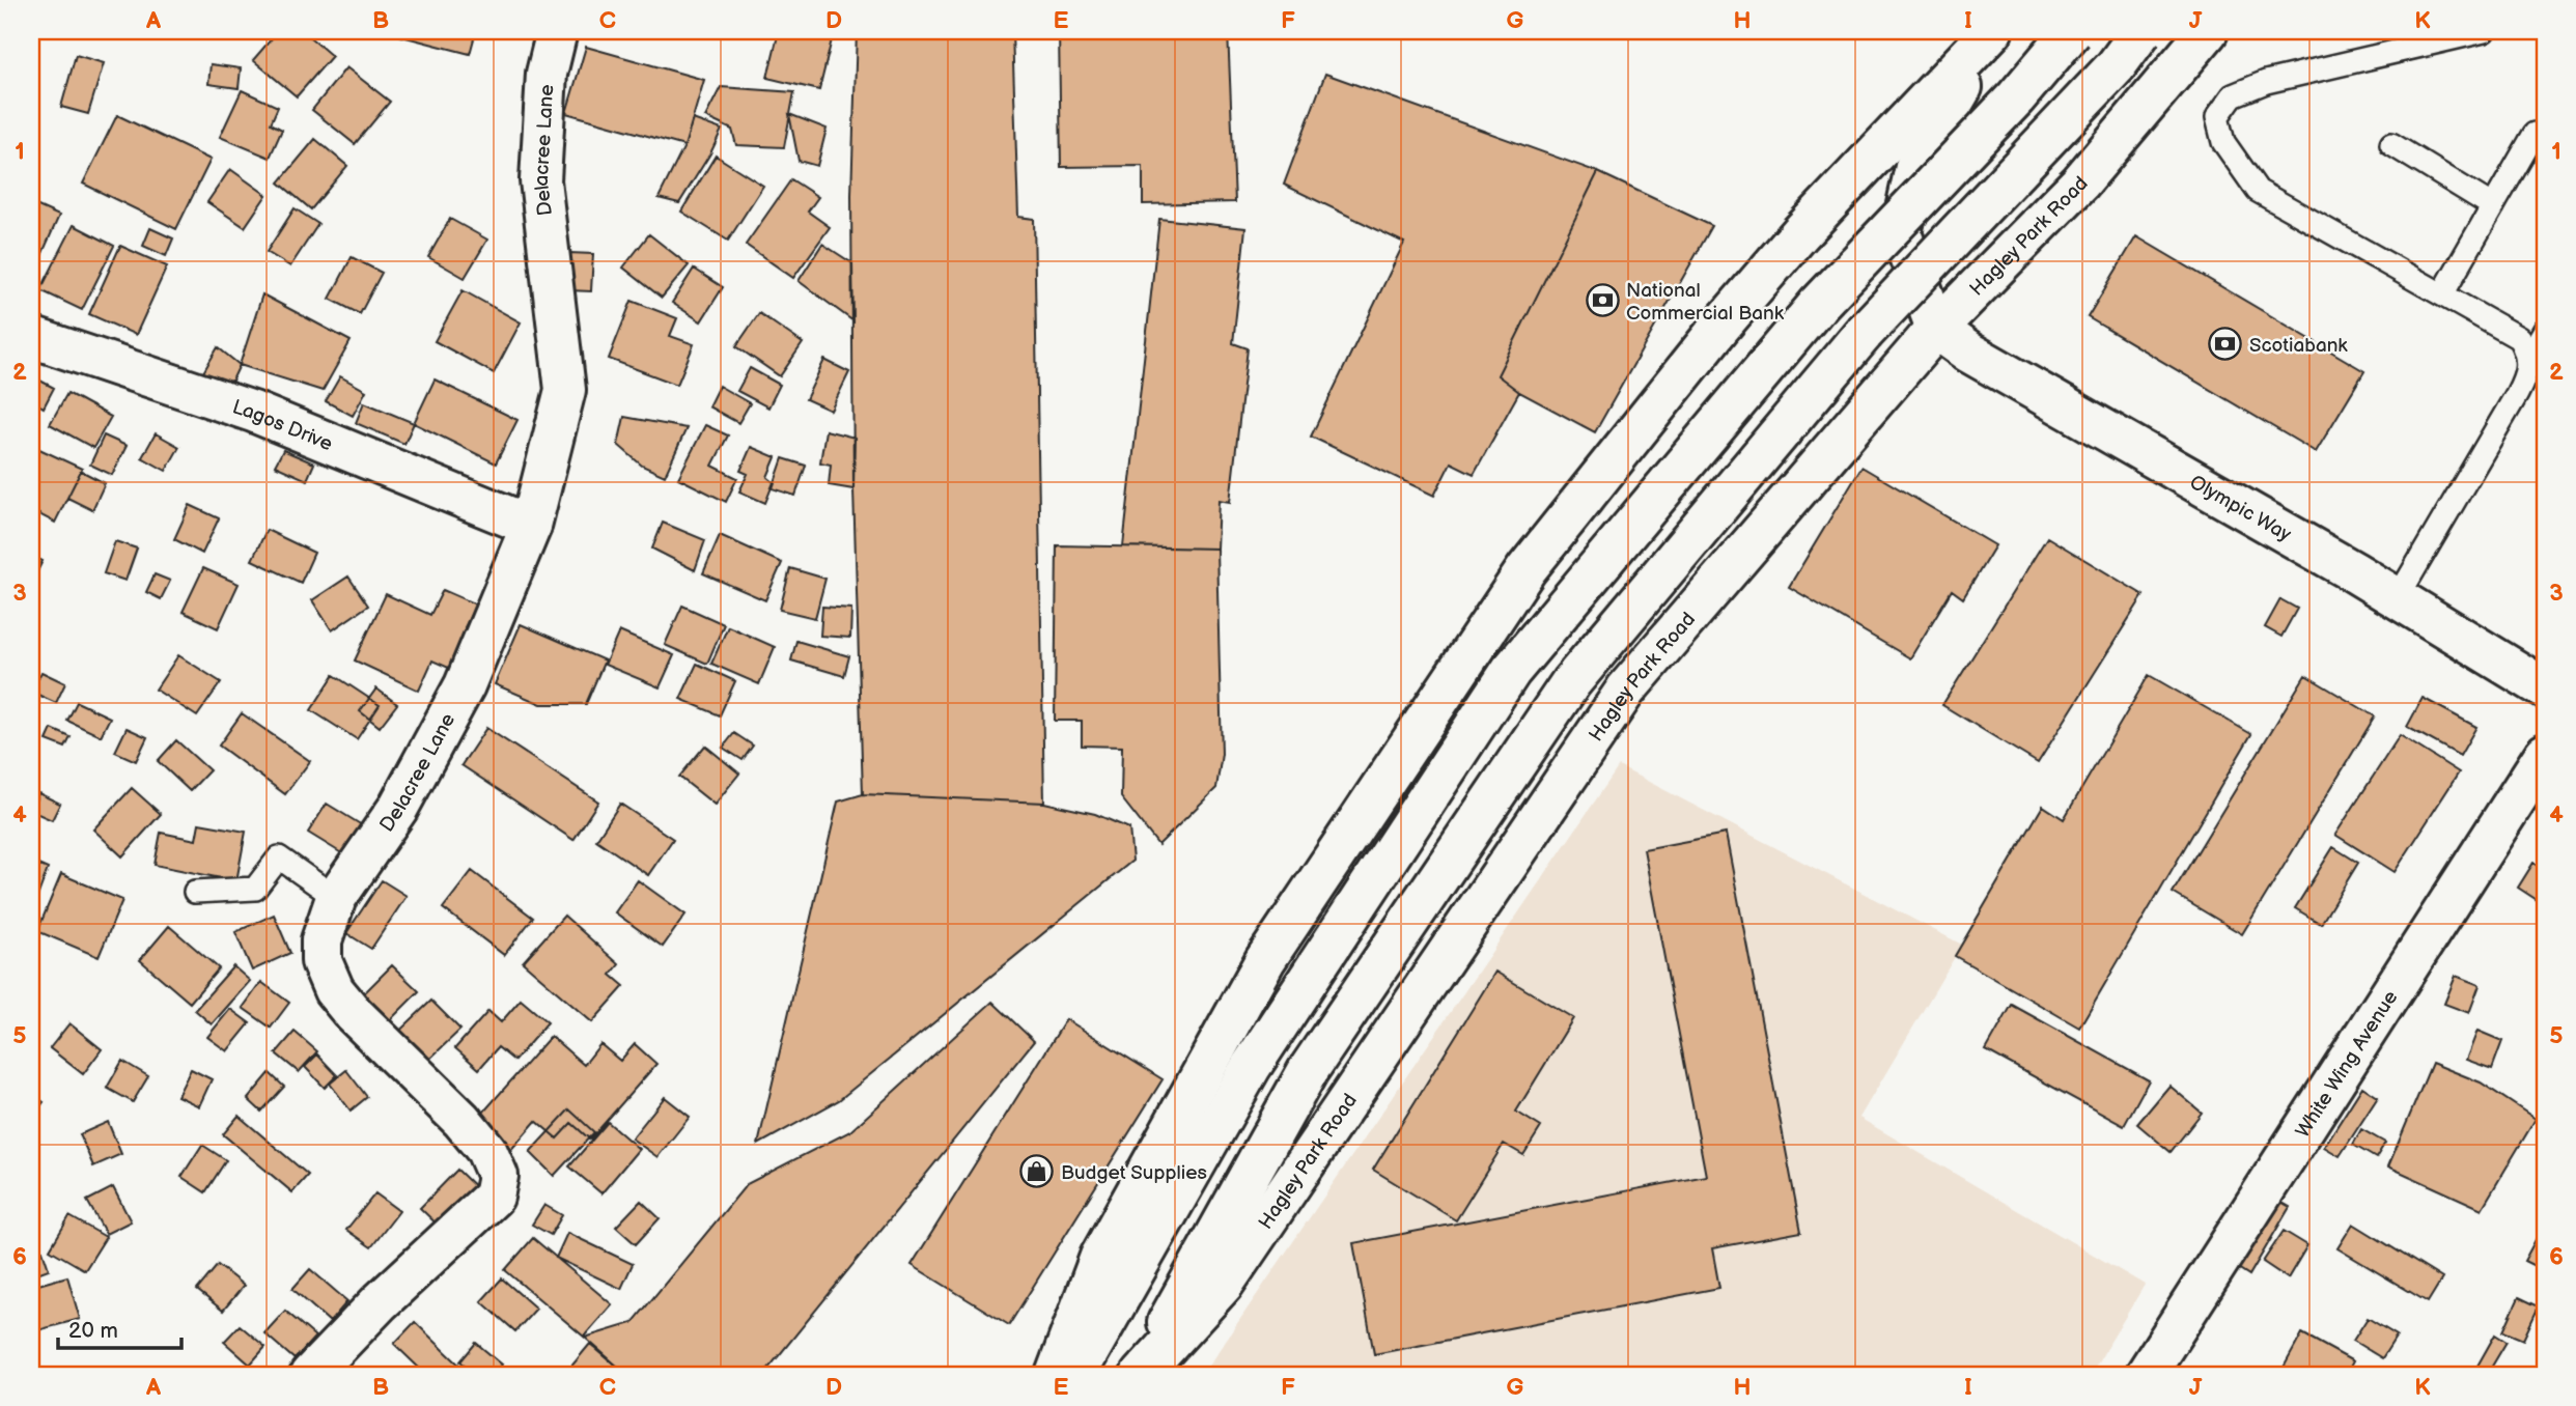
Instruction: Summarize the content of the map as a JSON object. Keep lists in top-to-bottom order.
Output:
{
  "streets": {
    "main road": [
      "Delacree Lane",
      "Hagley Park Road",
      "Lagos Drive",
      "Olympic Way",
      "White Wing Avenue"
    ]
  },
  "crossings": [
    ["Delacree Lane", "Lagos Drive"],
    ["Hagley Park Road", "Olympic Way"]
  ],
  "places": {
    "bank": ["National Commercial Bank", "Scotiabank"],
    "shop": ["Budget Supplies"]
  },
  "scale_bar": "20 m",
  "grid": {
    "columns": [
      "A",
      "B",
      "C",
      "D",
      "E",
      "F",
      "G",
      "H",
      "I",
      "J",
      "K"
    ],
    "rows": [
      "1",
      "2",
      "3",
      "4",
      "5",
      "6"
    ]
  }
}
